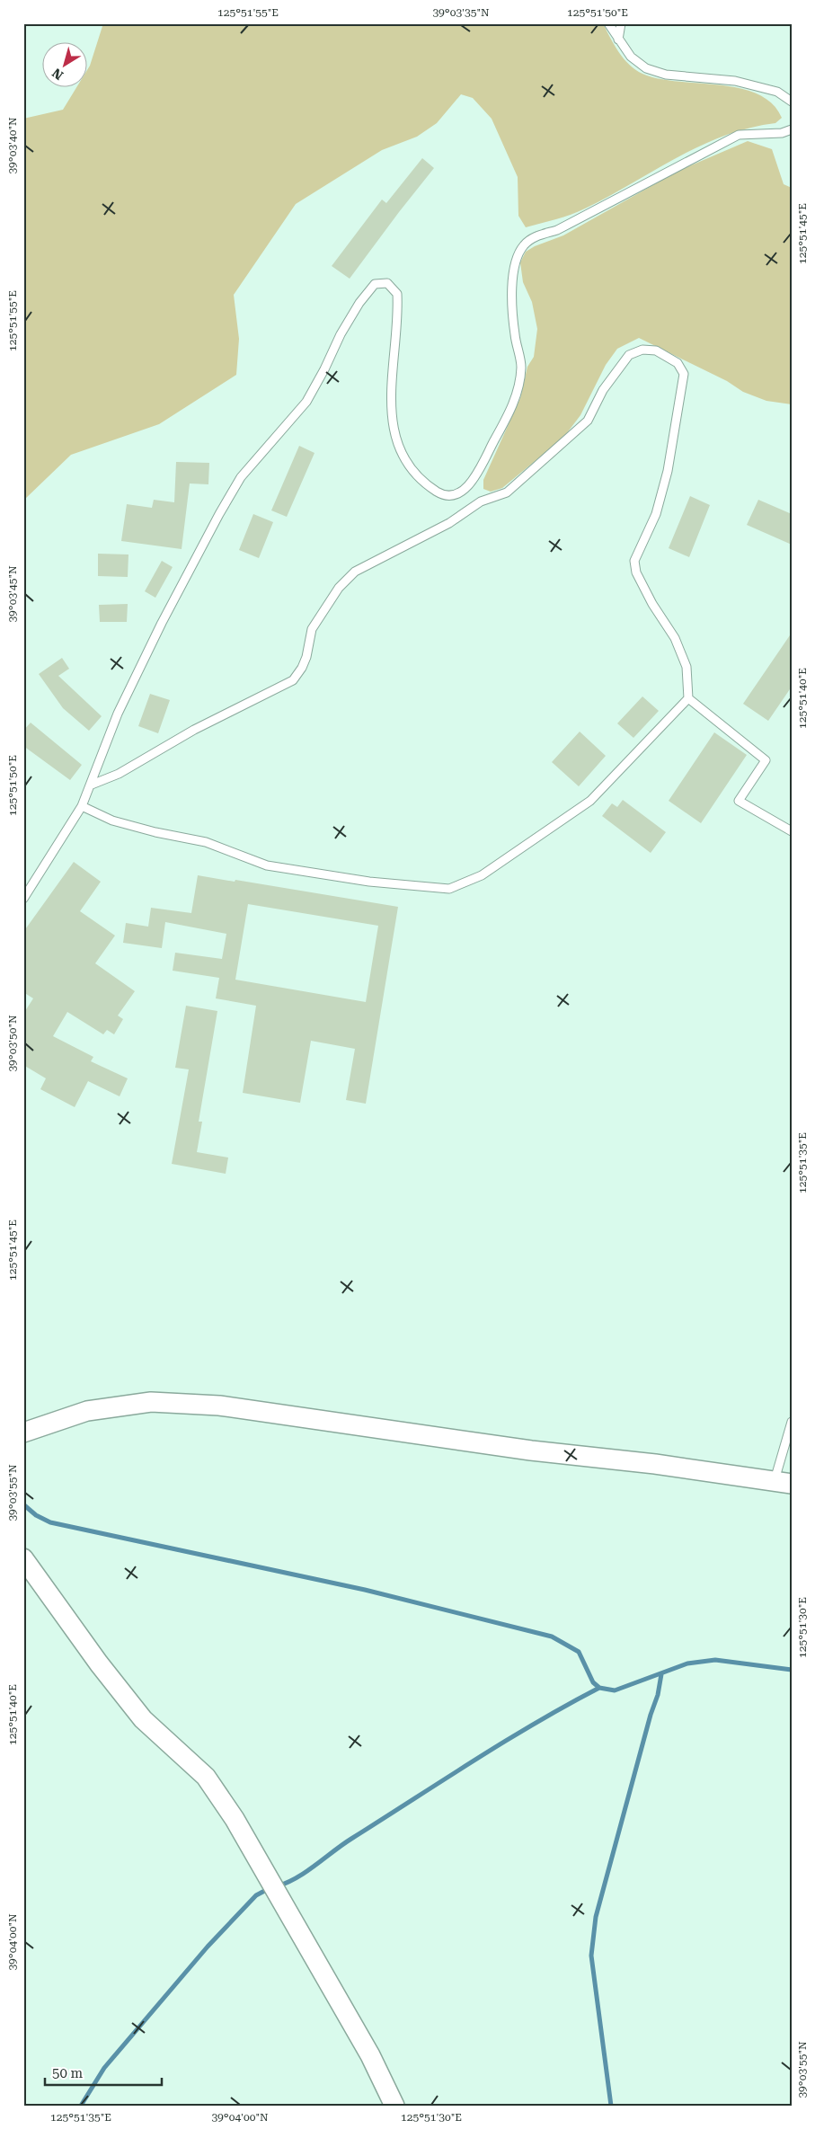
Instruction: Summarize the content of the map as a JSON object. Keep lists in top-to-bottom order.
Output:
{
  "scale_bar": "50 m",
  "north": "bottom left",
  "coordinates": [
    "125°51'55\"E",
    "39°03'35\"N",
    "125°51'50\"E",
    "39°03'40\"N",
    "125°51'45\"E",
    "39°03'45\"N",
    "125°51'40\"E",
    "39°03'50\"N",
    "125°51'35\"E",
    "39°03'55\"N",
    "125°51'30\"E",
    "39°04'00\"N"
  ]
}
